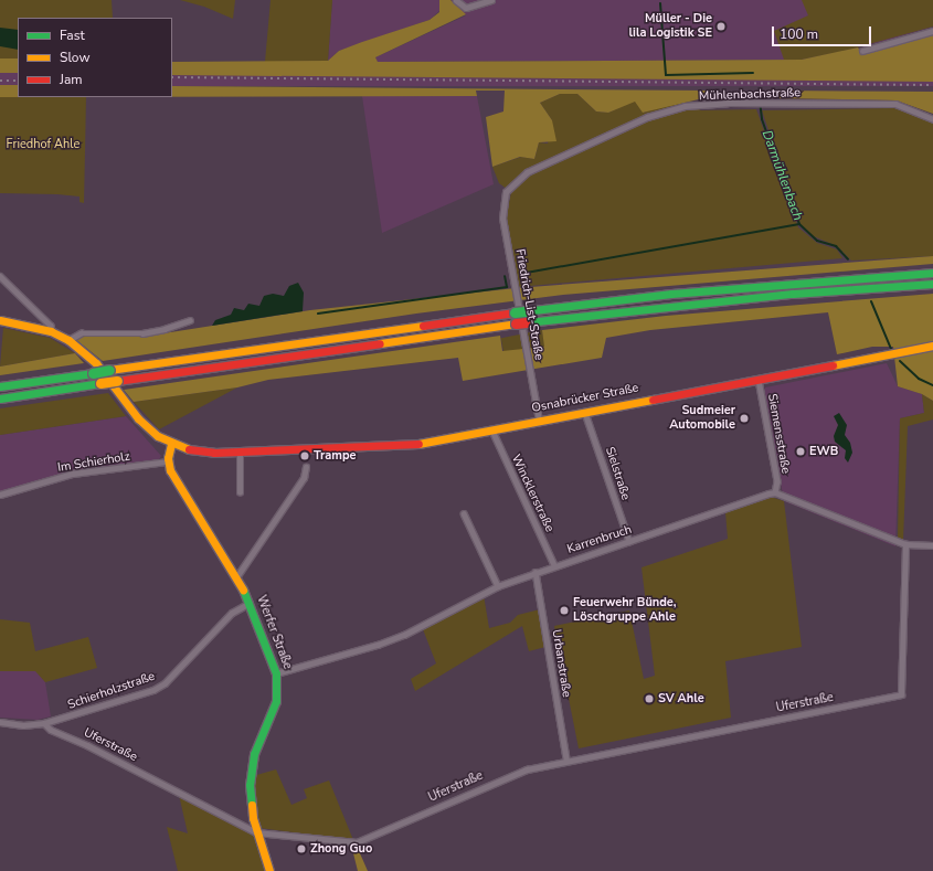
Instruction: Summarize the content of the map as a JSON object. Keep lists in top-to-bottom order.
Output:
{
  "streets": {
    "main road": ["Osnabrücker Straße", "Werfer Straße"],
    "street": [
      "Mühlenbachstraße",
      "Friedrich-List-Straße",
      "Siemensstraße",
      "Im Schierholz",
      "Sielstraße",
      "Wincklerstraße",
      "Karrenbruch",
      "Urbanstraße",
      "Schierholzstraße",
      "Uferstraße"
    ]
  },
  "crossings": [
    ["Mühlenbachstraße", "Friedrich-List-Straße"],
    ["Friedrich-List-Straße", "Osnabrücker Straße"],
    ["Osnabrücker Straße", "Siemensstraße"],
    ["Osnabrücker Straße", "Sielstraße"],
    ["Osnabrücker Straße", "Wincklerstraße"],
    ["Siemensstraße", "Karrenbruch"],
    ["Im Schierholz", "Werfer Straße"],
    ["Sielstraße", "Karrenbruch"],
    ["Wincklerstraße", "Karrenbruch"],
    ["Karrenbruch", "Werfer Straße"],
    ["Karrenbruch", "Urbanstraße"],
    ["Werfer Straße", "Schierholzstraße"],
    ["Werfer Straße", "Uferstraße"],
    ["Urbanstraße", "Uferstraße"],
    ["Schierholzstraße", "Uferstraße"]
  ],
  "water": ["Darmühlenbach"],
  "parks": ["Friedhof Ahle"],
  "places": [
    "Müller - Die lila Logistik SE",
    "Sudmeier Automobile",
    "EWB",
    "Trampe",
    "Feuerwehr Bünde, Löschgruppe Ahle",
    "SV Ahle",
    "Zhong Guo"
  ],
  "legend": ["Fast", "Slow", "Jam"],
  "scale_bar": "100 m"
}
